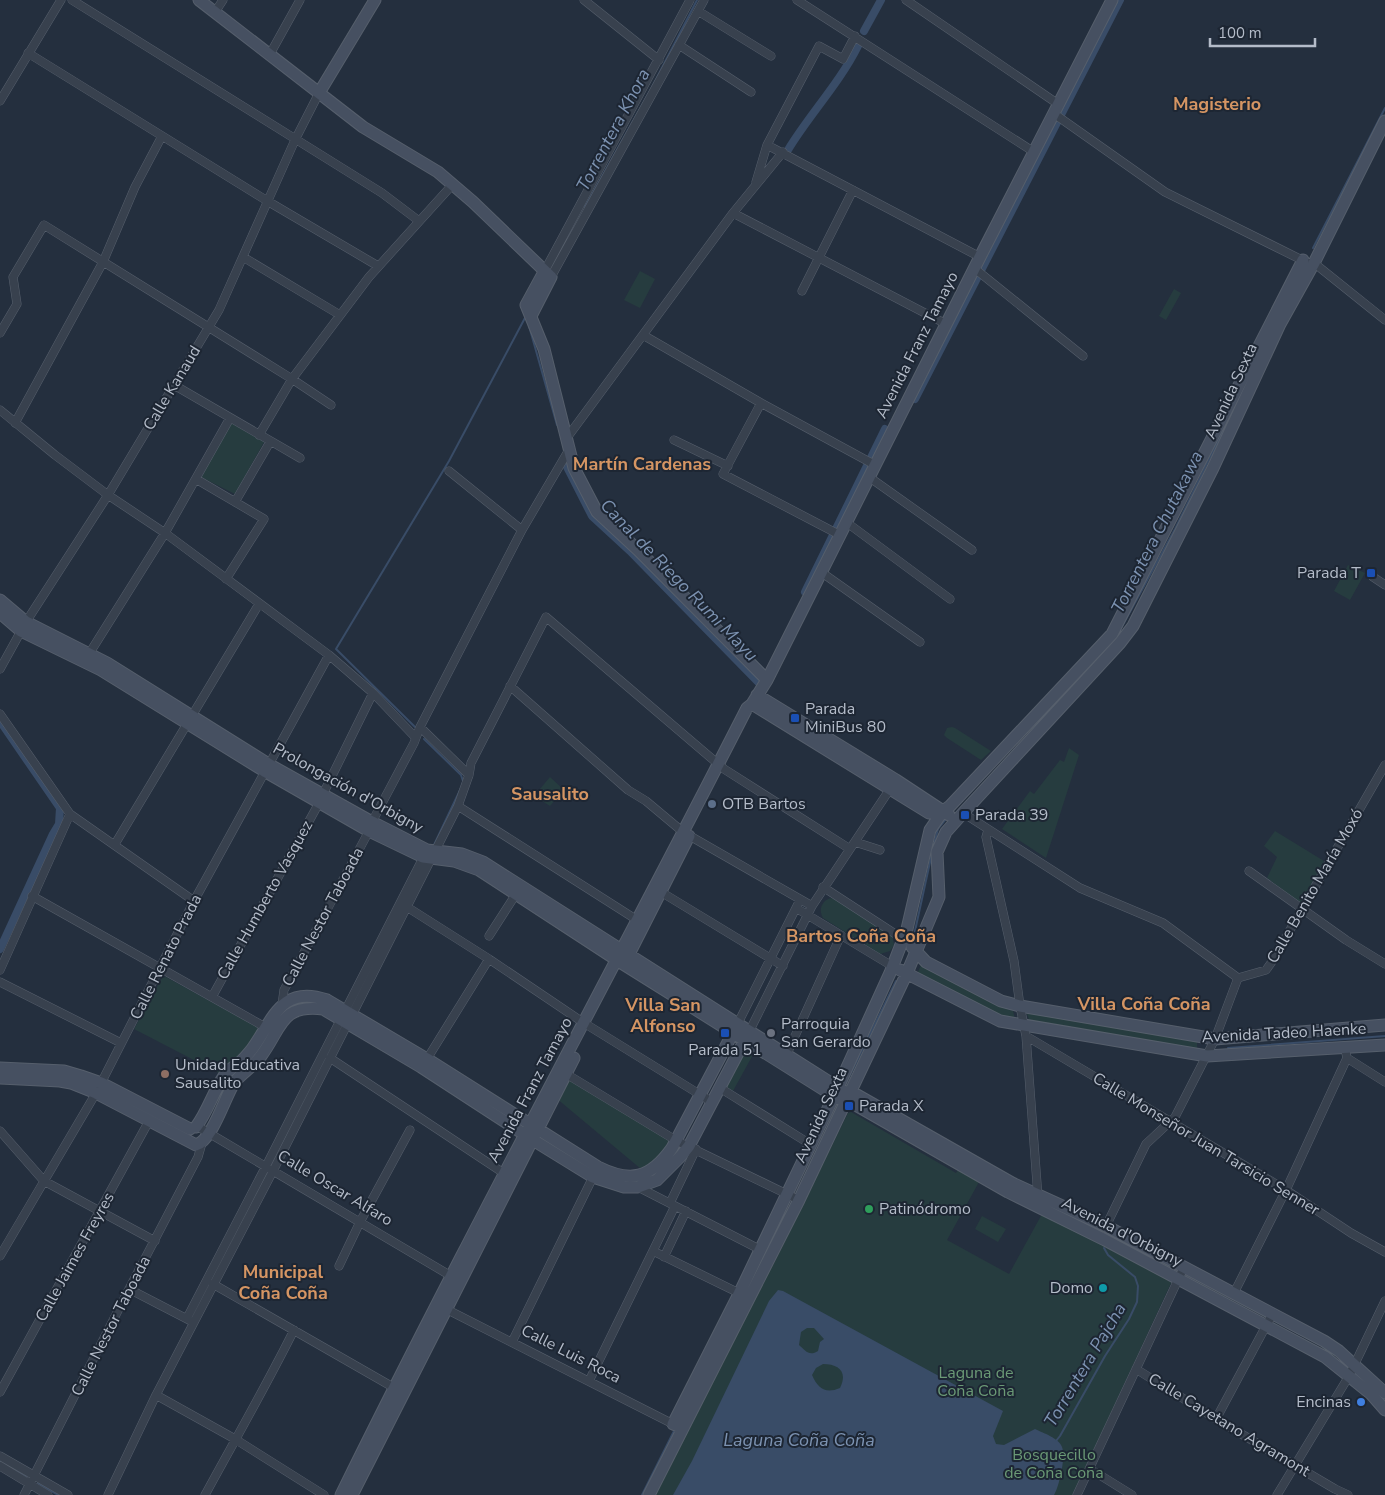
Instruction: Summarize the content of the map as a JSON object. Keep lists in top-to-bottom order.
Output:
{
  "streets": {
    "main road": [
      "Avenida Franz Tamayo",
      "Avenida Sexta",
      "Prolongación d'Orbigny",
      "Avenida Tadeo Haenke",
      "Calle Oscar Alfaro",
      "Avenida d'Orbigny"
    ],
    "street": [
      "Calle Kanaud",
      "Calle Benito María Moxó",
      "Calle Humberto Vasquez",
      "Calle Nestor Taboada",
      "Calle Renato Prada",
      "Calle Monseñor Juan Tarsicio Senner",
      "Calle Jaimes Freyres",
      "Calle Luis Roca",
      "Calle Cayetano Agramont"
    ]
  },
  "crossings": [
    ["Avenida Franz Tamayo", "Prolongación d'Orbigny"],
    ["Avenida Franz Tamayo", "Calle Oscar Alfaro"],
    ["Avenida Franz Tamayo", "Calle Luis Roca"],
    ["Calle Kanaud", "Prolongación d'Orbigny"],
    ["Avenida Sexta", "Prolongación d'Orbigny"],
    ["Avenida Sexta", "Avenida Tadeo Haenke"],
    ["Avenida Sexta", "Avenida d'Orbigny"],
    ["Avenida Sexta", "Calle Luis Roca"],
    ["Prolongación d'Orbigny", "Calle Humberto Vasquez"],
    ["Prolongación d'Orbigny", "Calle Nestor Taboada"],
    ["Prolongación d'Orbigny", "Calle Renato Prada"],
    ["Prolongación d'Orbigny", "Avenida d'Orbigny"],
    ["Calle Nestor Taboada", "Calle Oscar Alfaro"],
    ["Calle Renato Prada", "Calle Oscar Alfaro"],
    ["Avenida Tadeo Haenke", "Calle Monseñor Juan Tarsicio Senner"],
    ["Calle Oscar Alfaro", "Calle Jaimes Freyres"]
  ],
  "districts": [
    "Magisterio",
    "Martín Cardenas",
    "Sausalito",
    "Bartos Coña Coña",
    "Villa Coña Coña",
    "Villa San Alfonso",
    "Municipal Coña Coña"
  ],
  "water": [
    "Torrentera Khora",
    "Torrentera Chutakawa",
    "Canal de Riego Rumi Mayu",
    "Torrentera Pajcha",
    "Laguna Coña Coña"
  ],
  "parks": ["Laguna de Coña Coña", "Bosquecillo de Coña Coña"],
  "places": {
    "transit": [
      "Parada T",
      "Parada MiniBus 80",
      "Parada 39",
      "Parada 51",
      "Parada X"
    ],
    "other": [
      "OTB Bartos",
      "Parroquia San Gerardo",
      "Unidad Educativa Sausalito",
      "Patinódromo",
      "Domo",
      "Encinas"
    ]
  },
  "scale_bar": "100 m"
}
